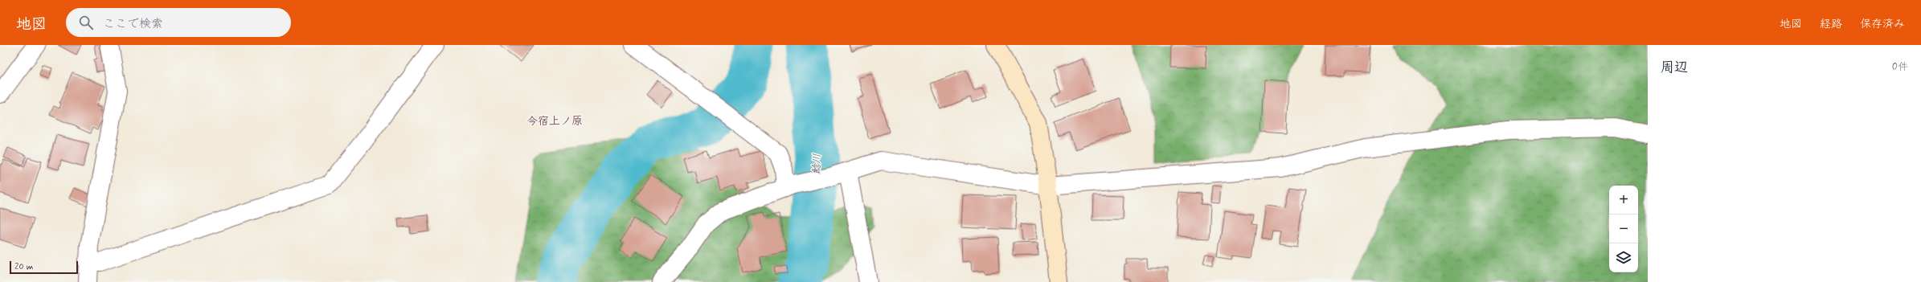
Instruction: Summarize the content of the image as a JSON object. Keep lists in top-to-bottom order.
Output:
{
  "districts": ["今宿上ノ原"],
  "water": ["鯰川"],
  "scale_bar": "20 m",
  "page": {
    "header": "地図",
    "search": "ここで検索",
    "nav": ["地図", "経路", "保存済み"],
    "heading": ["周辺", "0件"],
    "map_buttons": ["+", "−"],
    "scale": "20 m"
  }
}
